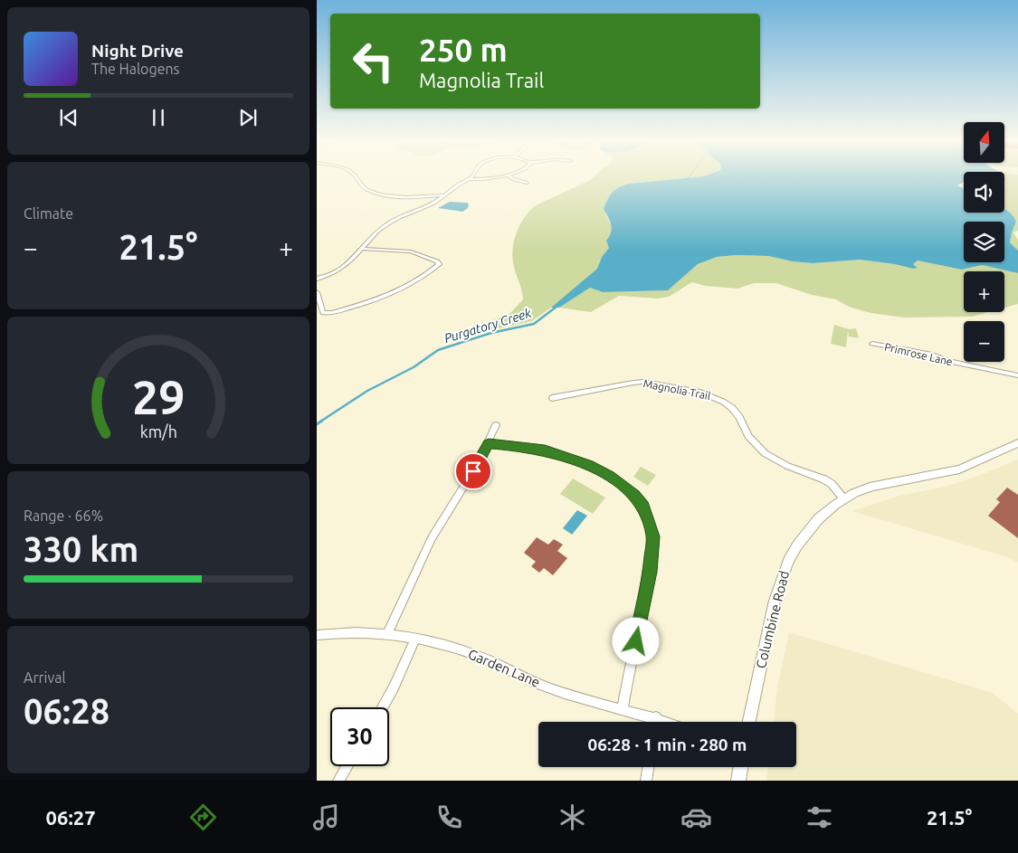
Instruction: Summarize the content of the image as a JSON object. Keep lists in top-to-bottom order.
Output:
{
  "streets": {
    "street": [
      "Primrose Lane",
      "Magnolia Trail",
      "Columbine Road",
      "Garden Lane"
    ]
  },
  "crossings": [
    ["Magnolia Trail", "Columbine Road"]
  ],
  "water": ["Purgatory Creek"],
  "north": "top",
  "page": {
    "turn": ["250 m", "Magnolia Trail"],
    "song": ["Night Drive", "The Halogens"],
    "map_buttons": ["+", "−"],
    "tile": [
      "Climate",
      ["Range · 66%", "330 km"],
      ["Arrival", "06:28"]
    ],
    "heat": ["−", "21.5°", "+"],
    "limit": "30",
    "trip": "06:28 · 1 min · 280 m",
    "tabs": ["06:27", "21.5°"],
    "gauge": ["29", "km/h"]
  }
}
